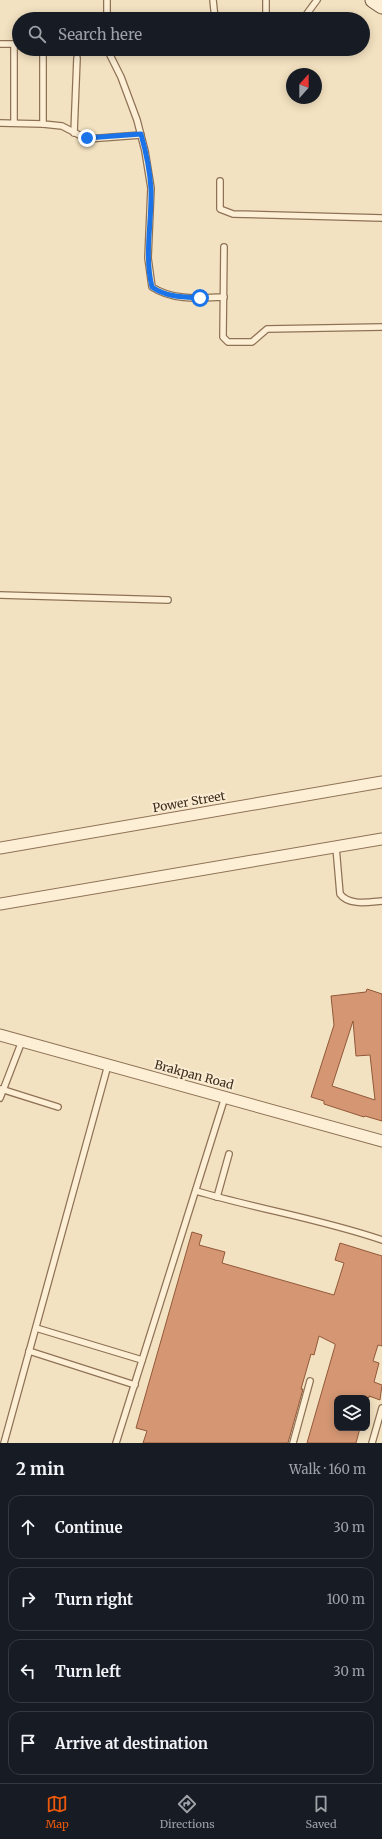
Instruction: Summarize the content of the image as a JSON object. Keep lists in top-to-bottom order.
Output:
{
  "streets": {
    "street": ["Power Street", "Brakpan Road"]
  },
  "north": "top",
  "page": {
    "search": "Search here",
    "heading": ["2 min", "Walk · 160 m"],
    "list": [
      ["Continue", "30 m"],
      ["Turn right", "100 m"],
      ["Turn left", "30 m"],
      "Arrive at destination"
    ],
    "nav": ["Map", "Directions", "Saved"]
  }
}
